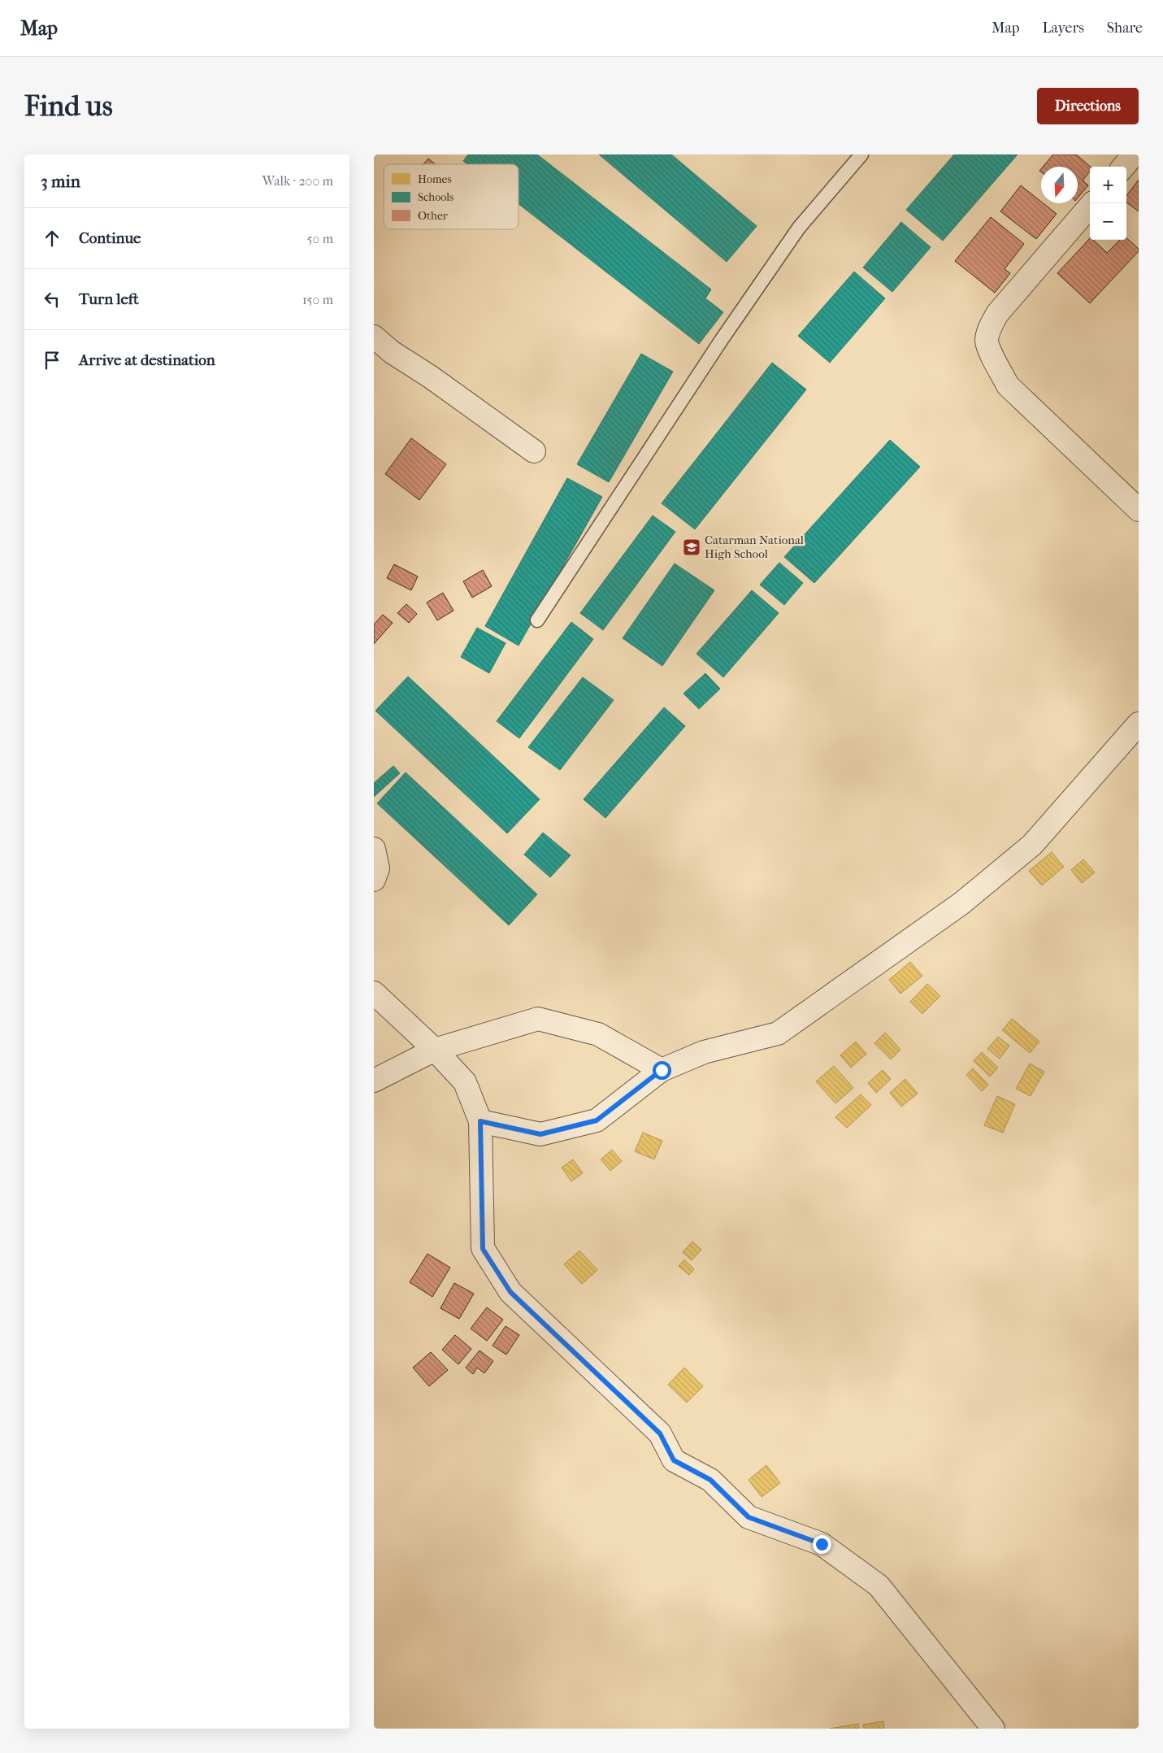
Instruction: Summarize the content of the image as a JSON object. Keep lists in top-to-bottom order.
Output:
{
  "places": {
    "school or university": ["Catarman National High School"]
  },
  "legend": ["Homes", "Schools", "Other"],
  "north": "bottom",
  "page": {
    "header": "Map",
    "nav": ["Map", "Layers", "Share"],
    "buttons": "Directions",
    "title": "Find us",
    "heading": ["3 min", "Walk · 200 m"],
    "map_buttons": ["+", "−"],
    "list": [
      ["Continue", "50 m"],
      ["Turn left", "150 m"],
      "Arrive at destination"
    ]
  }
}
